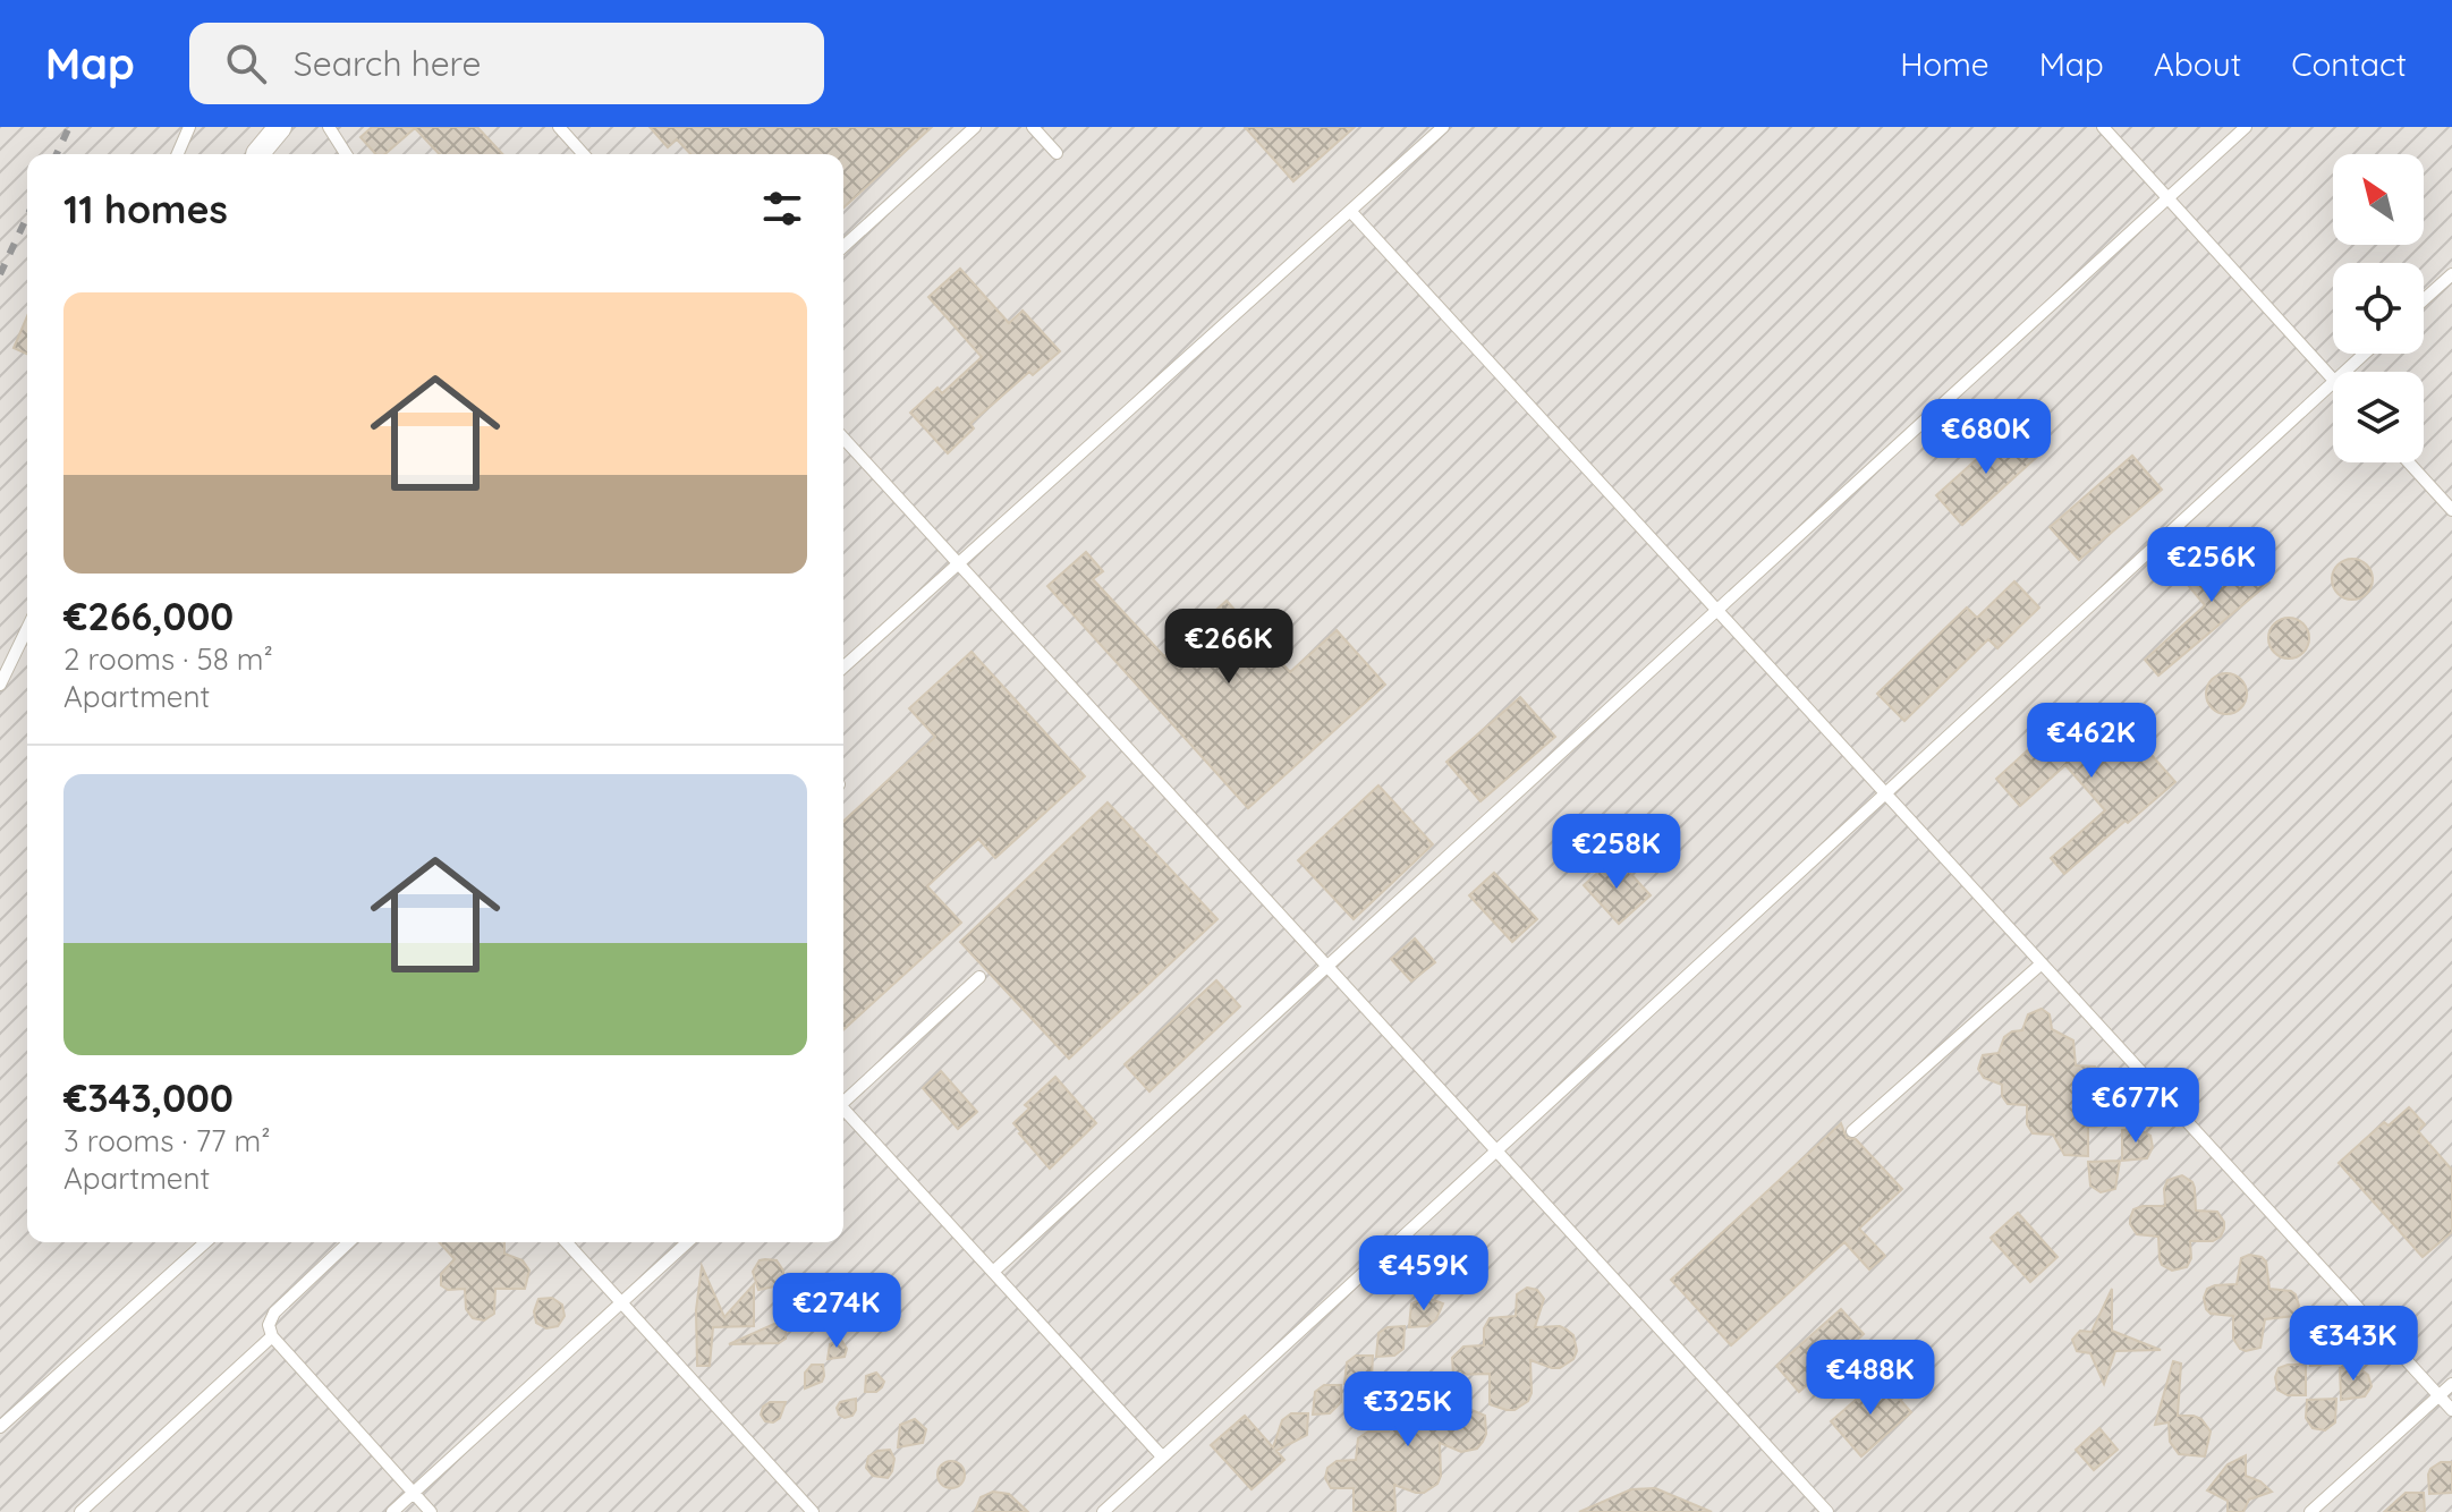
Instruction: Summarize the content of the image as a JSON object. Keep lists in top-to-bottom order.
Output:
{
  "north": "top left",
  "page": {
    "header": "Map",
    "search": "Search here",
    "nav": [
      "Home",
      "Map",
      "About",
      "Contact"
    ],
    "heading": "11 homes",
    "list": [
      {
        "name": "€266,000",
        "note": "2 rooms · 58 m² · Apartment"
      },
      {
        "name": "€343,000",
        "note": "3 rooms · 77 m² · Apartment"
      }
    ],
    "price": [
      "€680K",
      "€256K",
      "€266K",
      "€462K",
      "€258K",
      "€677K",
      "€459K",
      "€274K",
      "€343K",
      "€488K",
      "€325K"
    ]
  }
}
